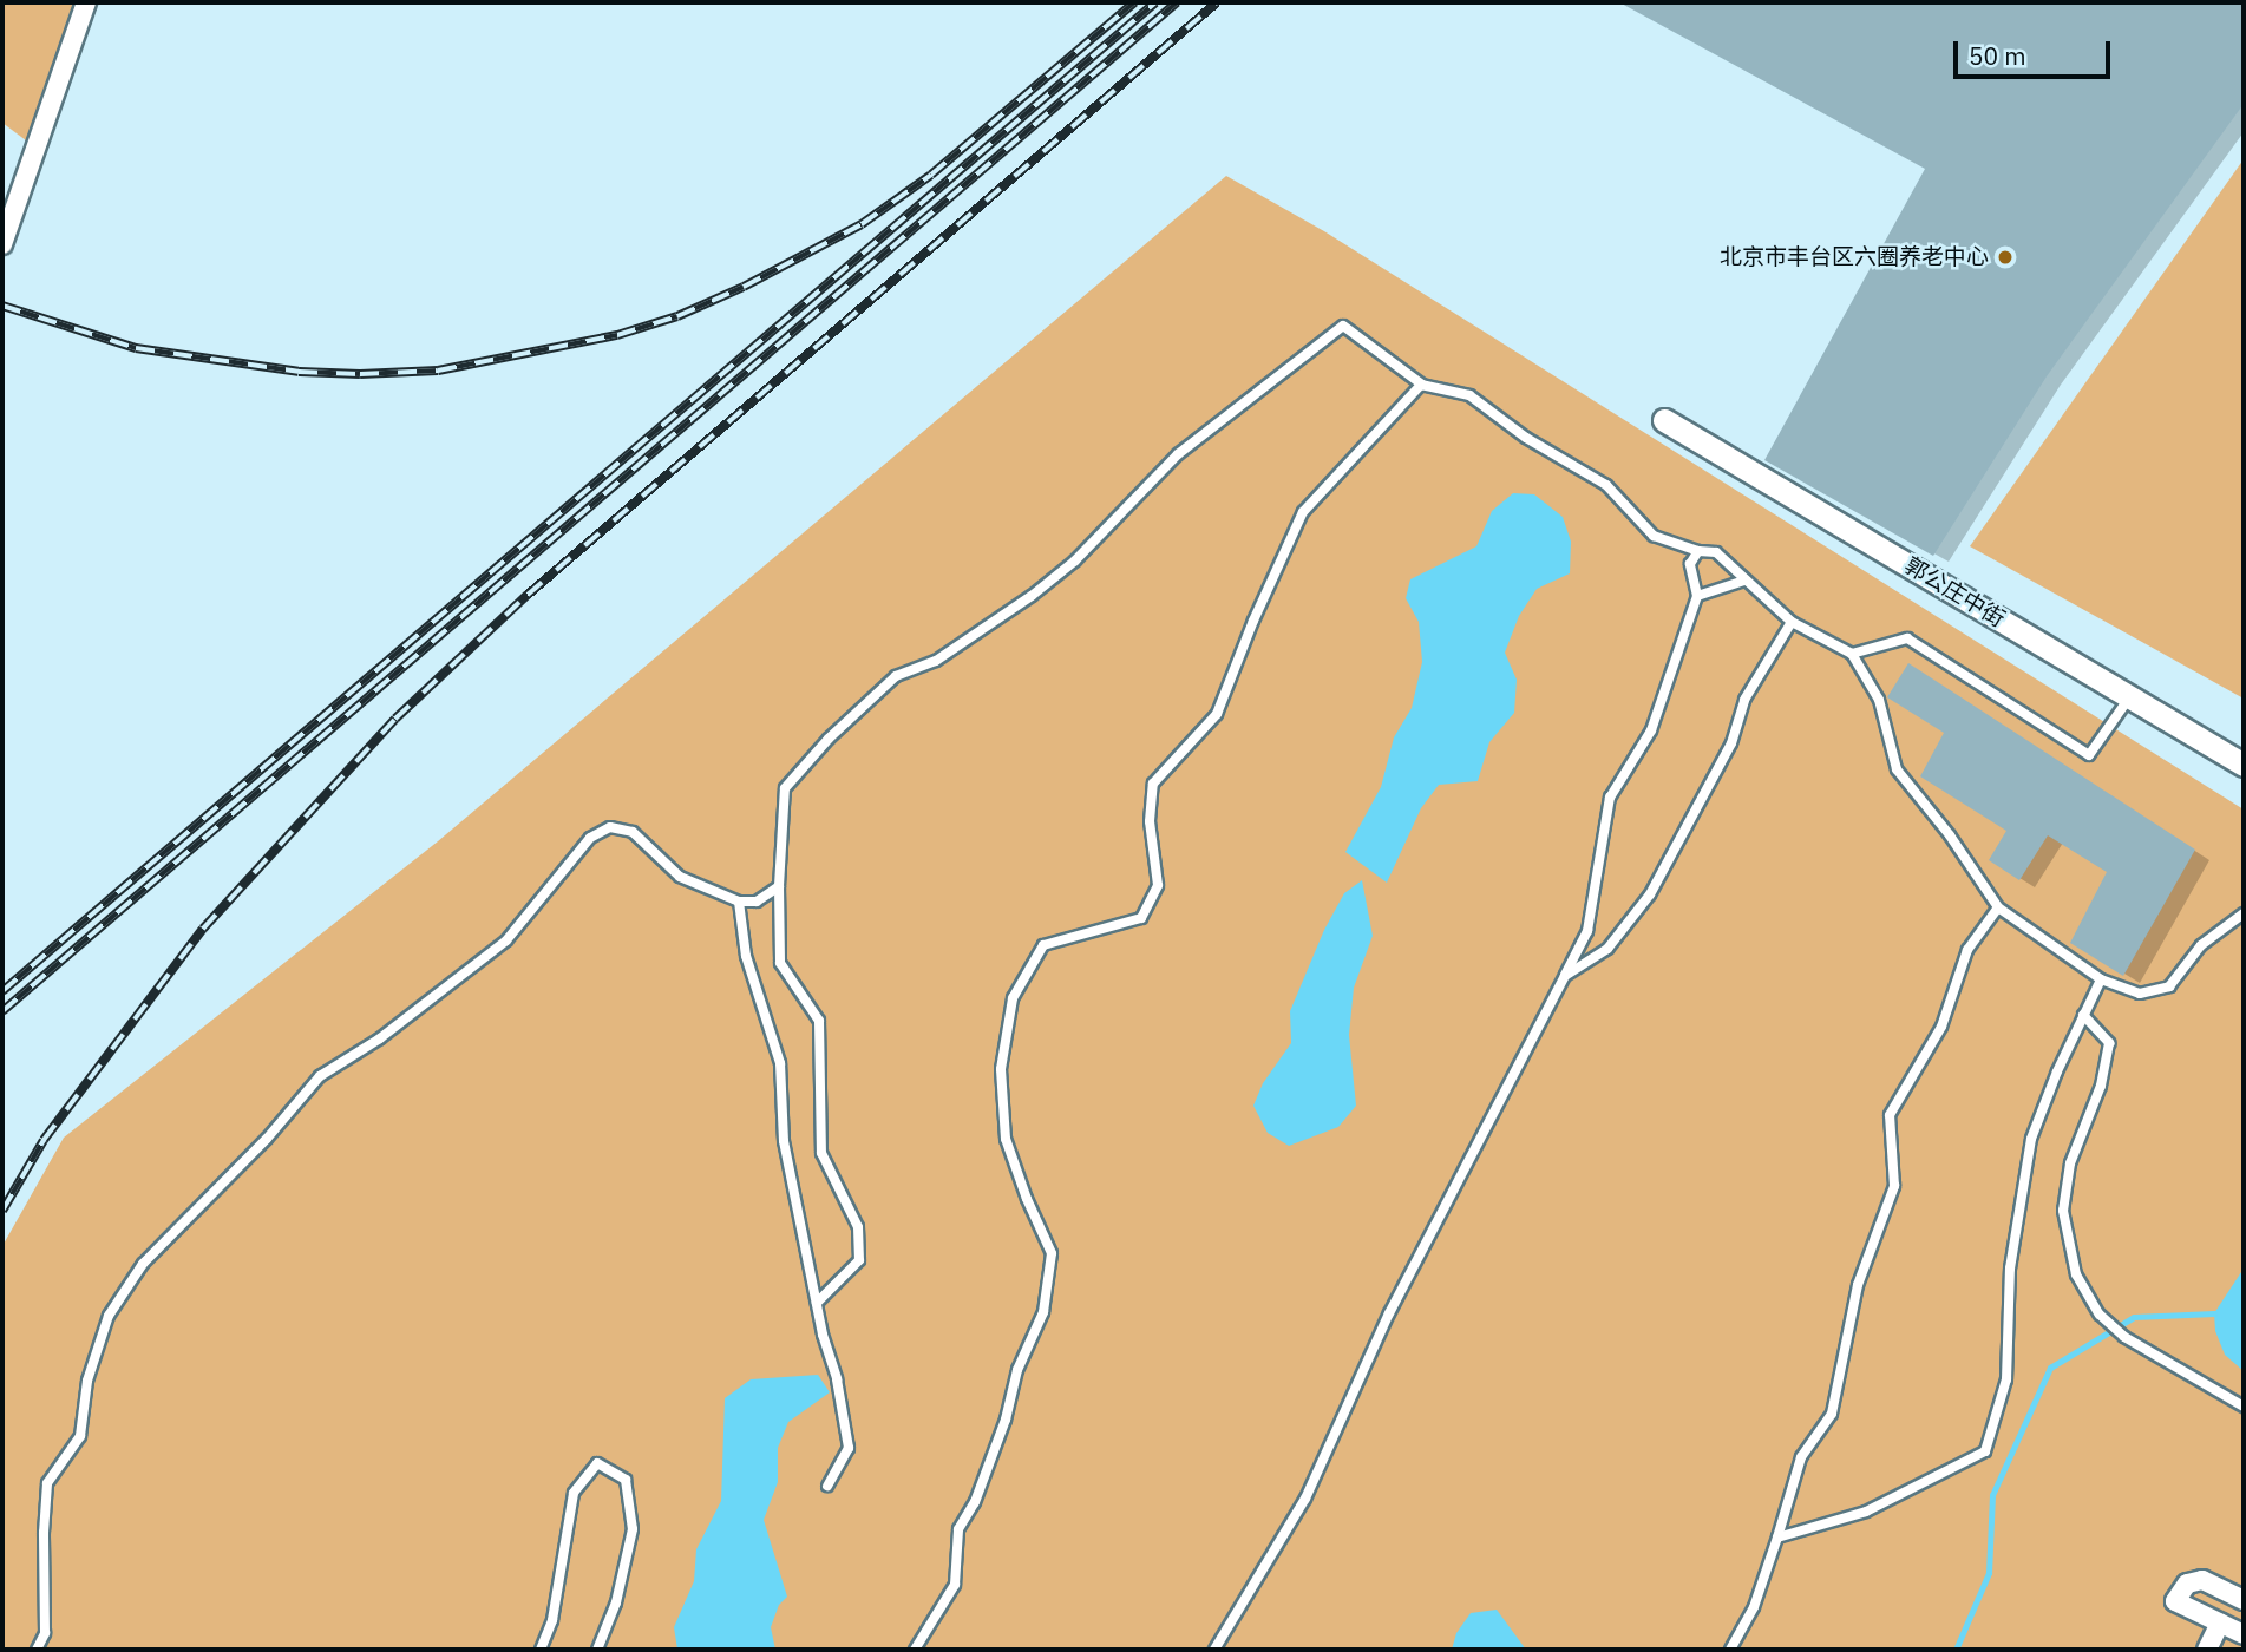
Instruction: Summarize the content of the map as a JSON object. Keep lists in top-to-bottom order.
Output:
{
  "streets": {
    "street": ["郭公庄中街"]
  },
  "places": ["北京市丰台区六圈养老中心"],
  "scale_bar": "50 m"
}
